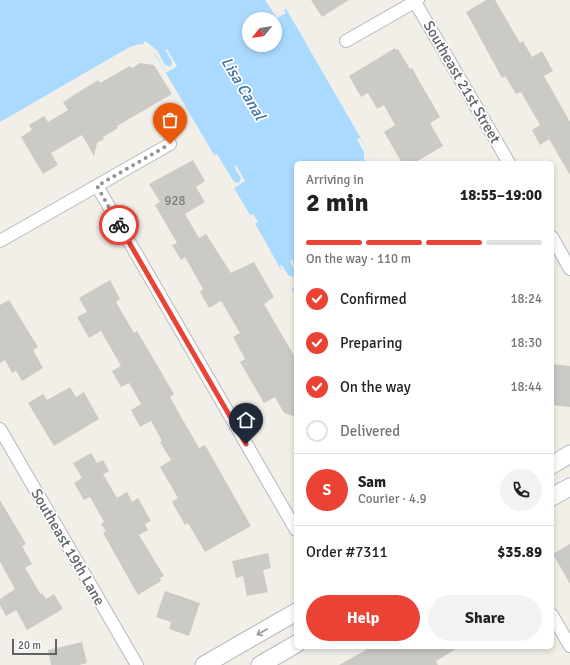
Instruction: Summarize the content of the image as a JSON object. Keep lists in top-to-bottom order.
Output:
{
  "streets": {
    "street": ["Southeast 21st Street", "Southeast 19th Lane"]
  },
  "water": ["Lisa Canal"],
  "house_numbers": ["928"],
  "scale_bar": "20 m",
  "north": "bottom left",
  "page": {
    "heading": ["2 min", "Arriving in", "18:55–19:00"],
    "panel": [
      "Sam",
      "Courier · 4.9",
      "Order #7311",
      "$35.89"
    ],
    "bar": "On the way · 110 m",
    "list": [
      ["Confirmed", "18:24"],
      ["Preparing", "18:30"],
      ["On the way", "18:44"],
      "Delivered"
    ],
    "round": "S",
    "buttons": ["Help", "Share"],
    "scale": "20 m"
  }
}
